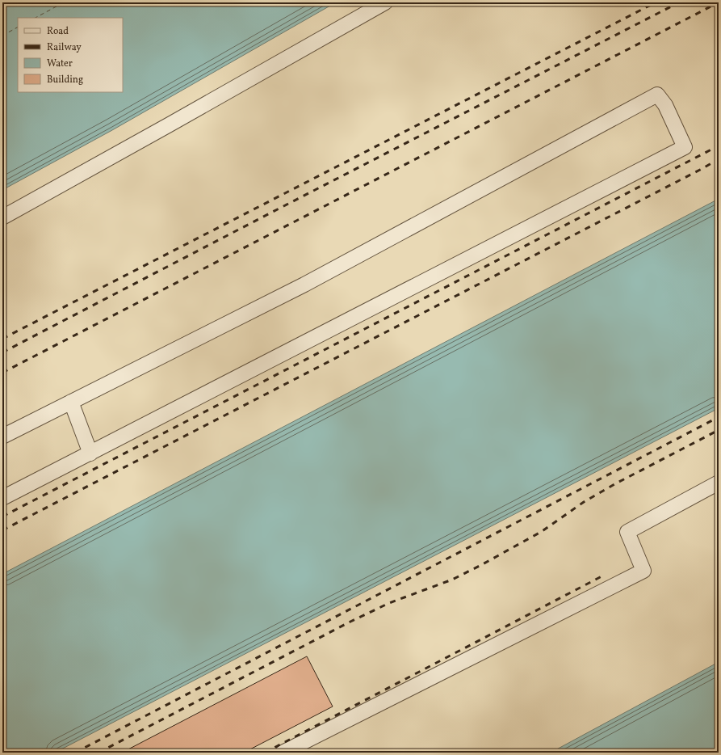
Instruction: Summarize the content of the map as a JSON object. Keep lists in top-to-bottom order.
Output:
{
  "legend": [
    "Road",
    "Railway",
    "Water",
    "Building"
  ]
}
